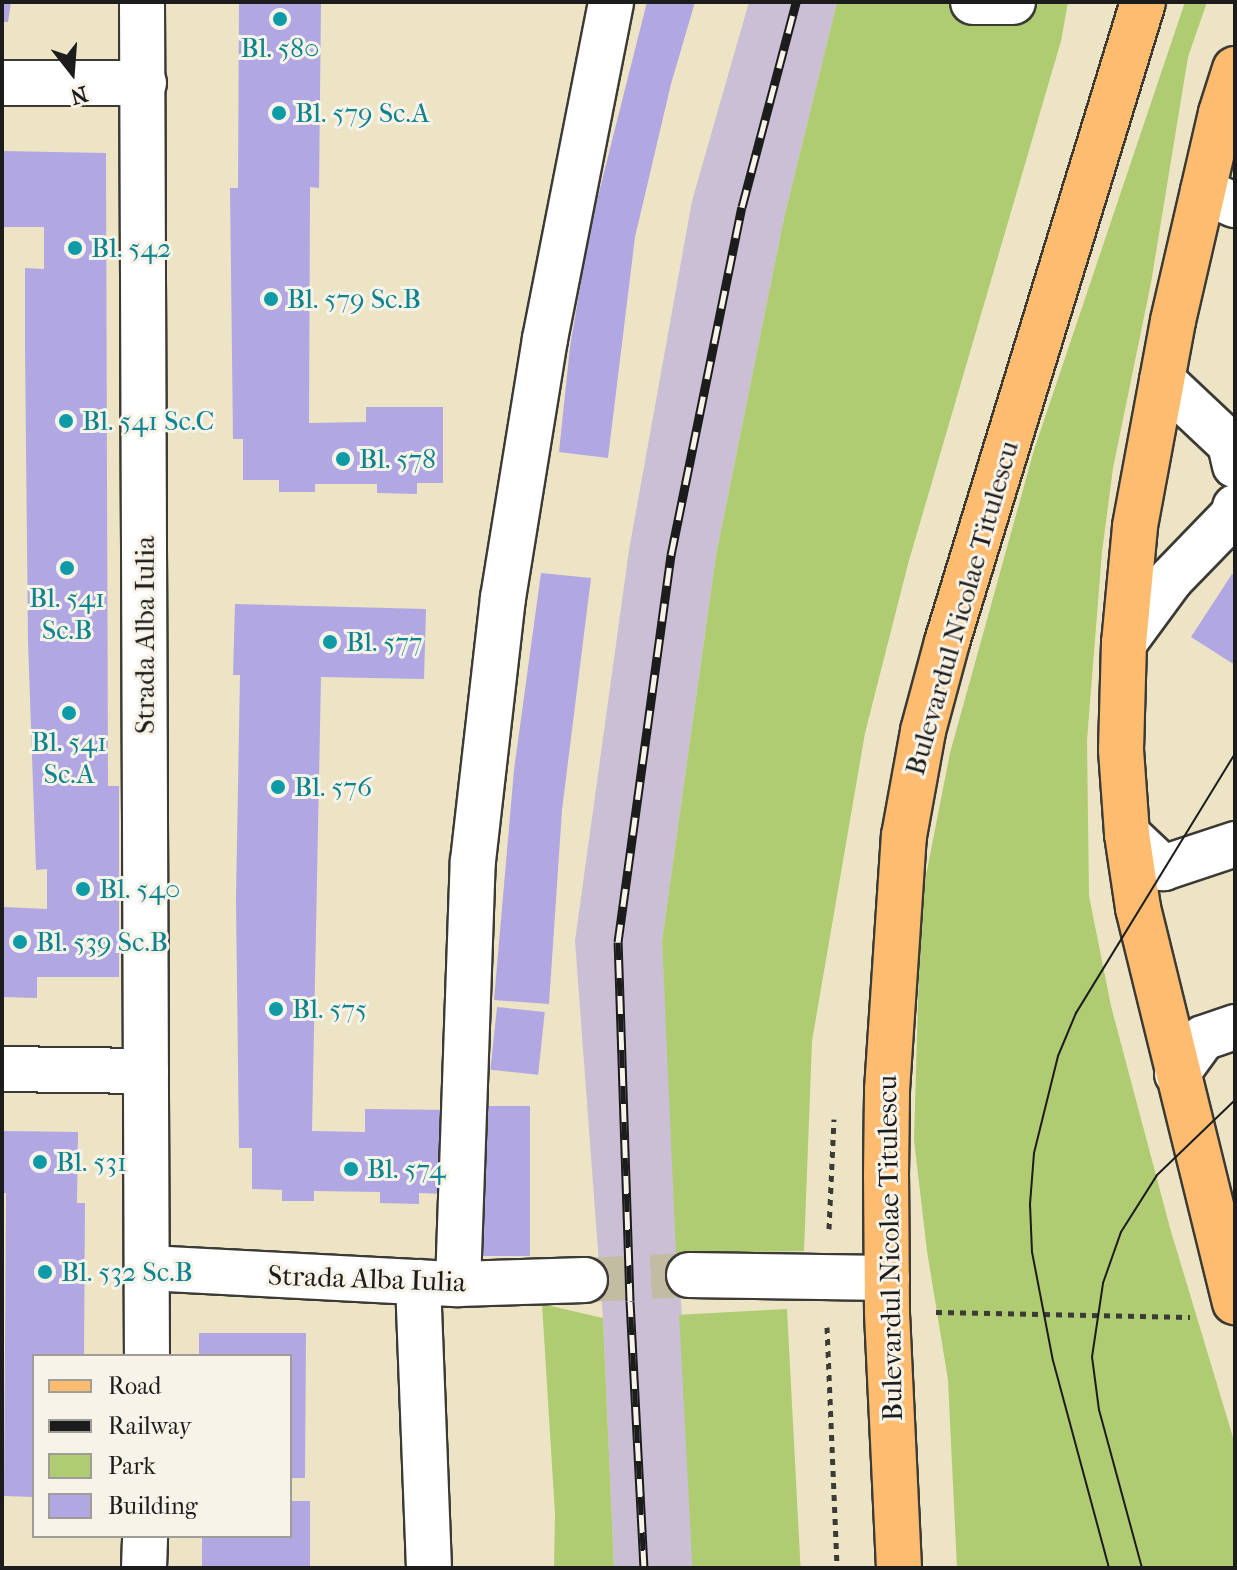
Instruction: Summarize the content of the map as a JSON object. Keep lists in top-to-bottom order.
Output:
{
  "streets": {
    "main road": ["Bulevardul Nicolae Titulescu"],
    "street": ["Strada Alba Iulia"]
  },
  "places": [
    "Bl. 580",
    "Bl. 579 Sc.A",
    "Bl. 542",
    "Bl. 579 Sc.B",
    "Bl. 541 Sc.C",
    "Bl. 578",
    "Bl. 541 Sc.B",
    "Bl. 577",
    "Bl. 541 Sc.A",
    "Bl. 576",
    "Bl. 540",
    "Bl. 539 Sc.B",
    "Bl. 575",
    "Bl. 531",
    "Bl. 574",
    "Bl. 532 Sc.B"
  ],
  "legend": [
    "Road",
    "Railway",
    "Park",
    "Building"
  ],
  "north": "bottom"
}
